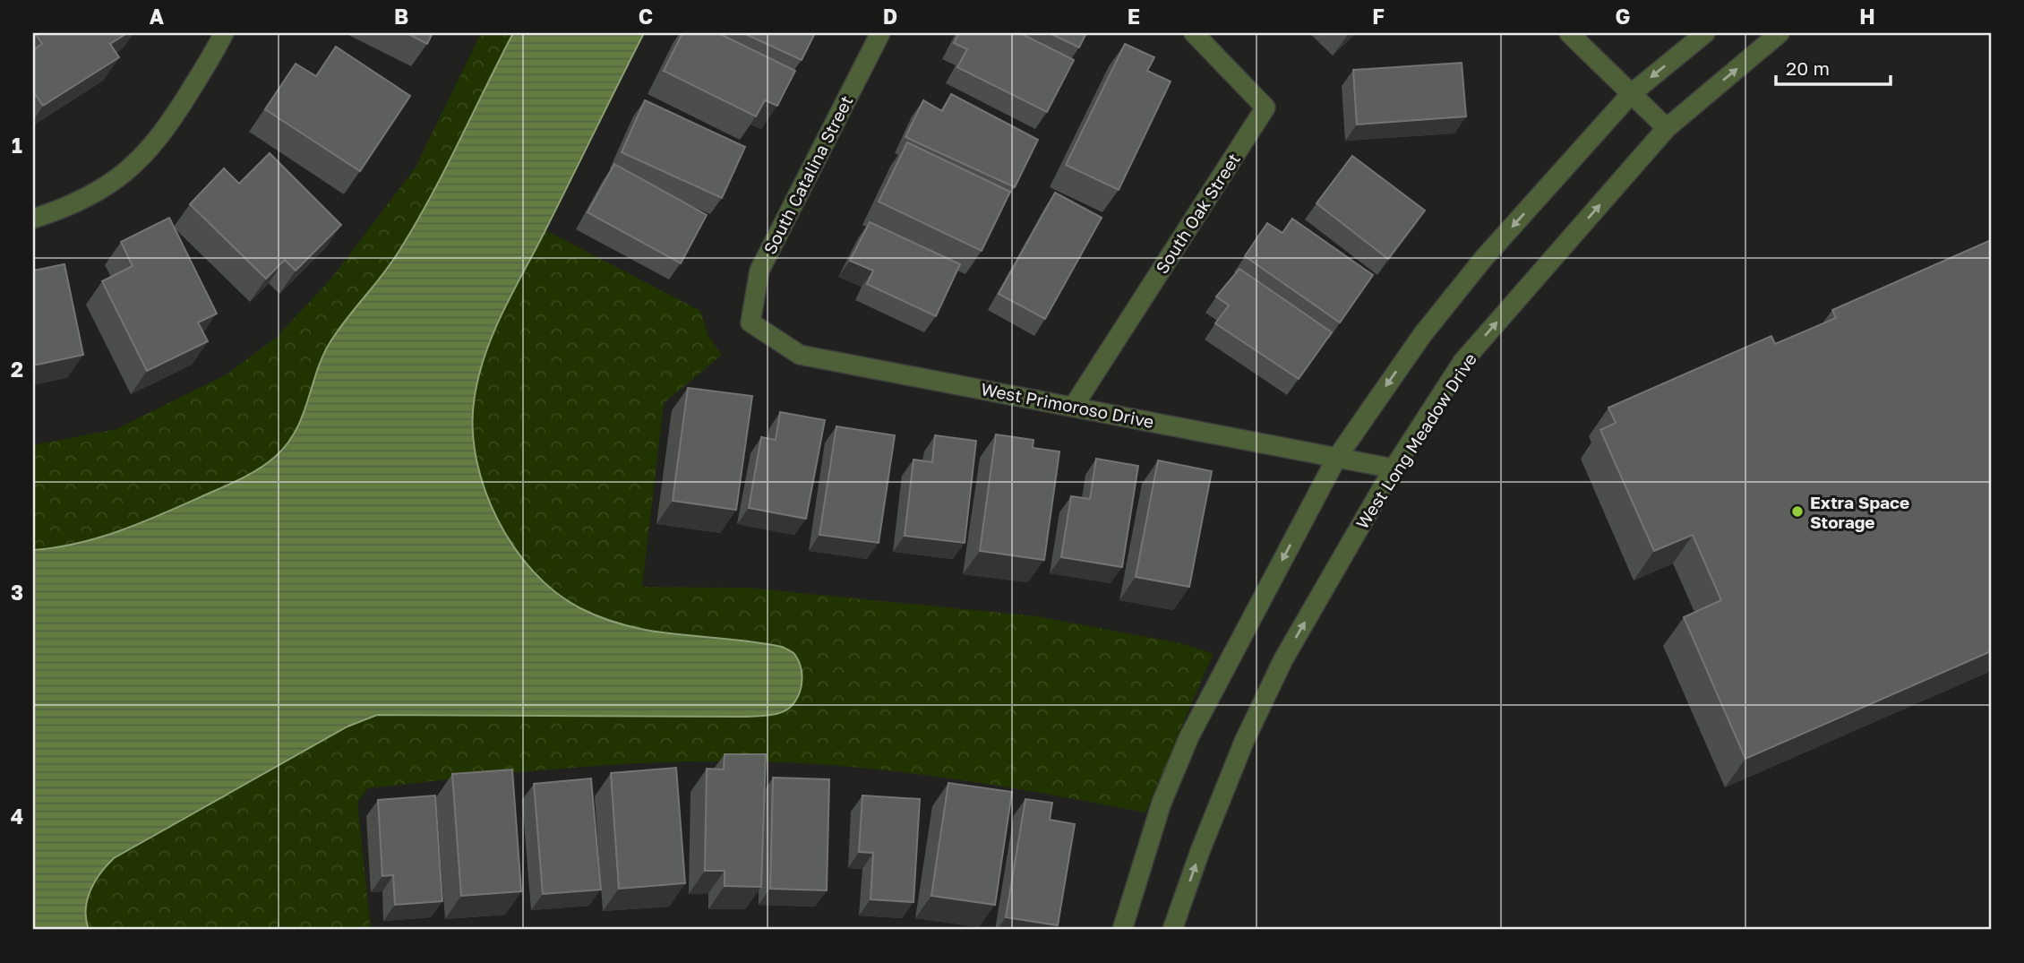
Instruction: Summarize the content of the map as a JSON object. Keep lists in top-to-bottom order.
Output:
{
  "streets": {
    "street": [
      "South Catalina Street",
      "South Oak Street",
      "West Primoroso Drive",
      "West Long Meadow Drive"
    ]
  },
  "crossings": [
    ["South Catalina Street", "West Primoroso Drive"],
    ["South Oak Street", "West Primoroso Drive"],
    ["West Primoroso Drive", "West Long Meadow Drive"]
  ],
  "places": ["Extra Space Storage"],
  "scale_bar": "20 m",
  "grid": {
    "columns": [
      "A",
      "B",
      "C",
      "D",
      "E",
      "F",
      "G",
      "H"
    ],
    "rows": [
      "1",
      "2",
      "3",
      "4"
    ]
  }
}
